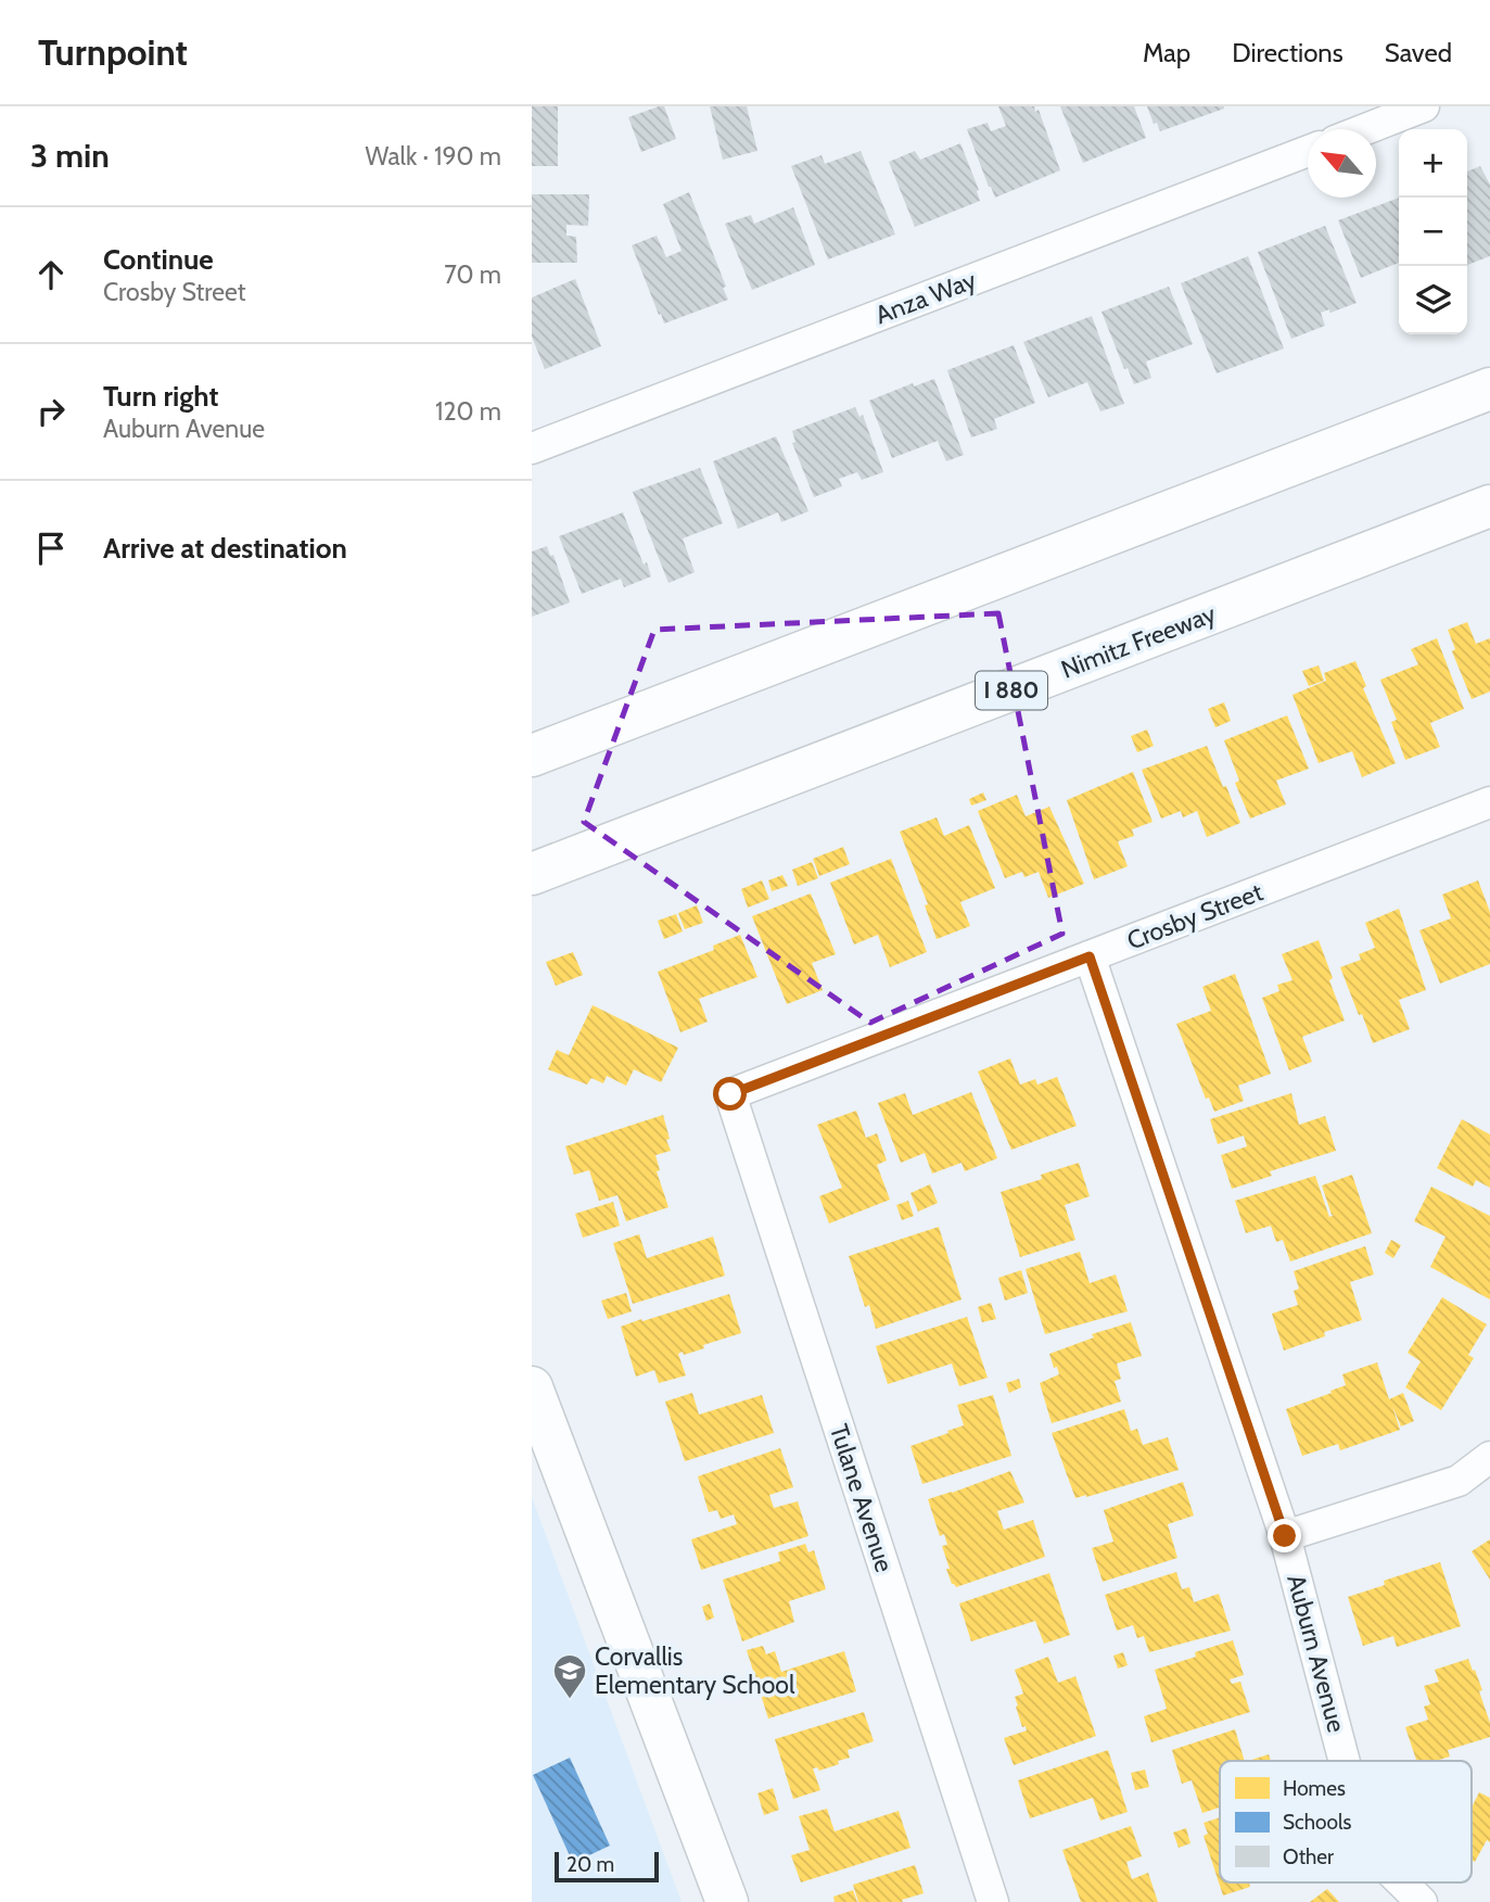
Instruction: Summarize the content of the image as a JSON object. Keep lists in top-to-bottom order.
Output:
{
  "streets": {
    "main road": ["Nimitz Freeway", "I 880"],
    "street": [
      "Anza Way",
      "Crosby Street",
      "Tulane Avenue",
      "Auburn Avenue"
    ]
  },
  "crossings": [
    ["Crosby Street", "Tulane Avenue"],
    ["Crosby Street", "Auburn Avenue"]
  ],
  "places": {
    "school or university": ["Corvallis Elementary School"]
  },
  "legend": ["Homes", "Schools", "Other"],
  "scale_bar": "20 m",
  "north": "top left",
  "page": {
    "header": "Turnpoint",
    "nav": ["Map", "Directions", "Saved"],
    "heading": ["3 min", "Walk · 190 m"],
    "map_buttons": ["+", "−"],
    "list": [
      ["Continue", "Crosby Street", "70 m"],
      ["Turn right", "Auburn Avenue", "120 m"],
      "Arrive at destination"
    ],
    "scale": "20 m"
  }
}
